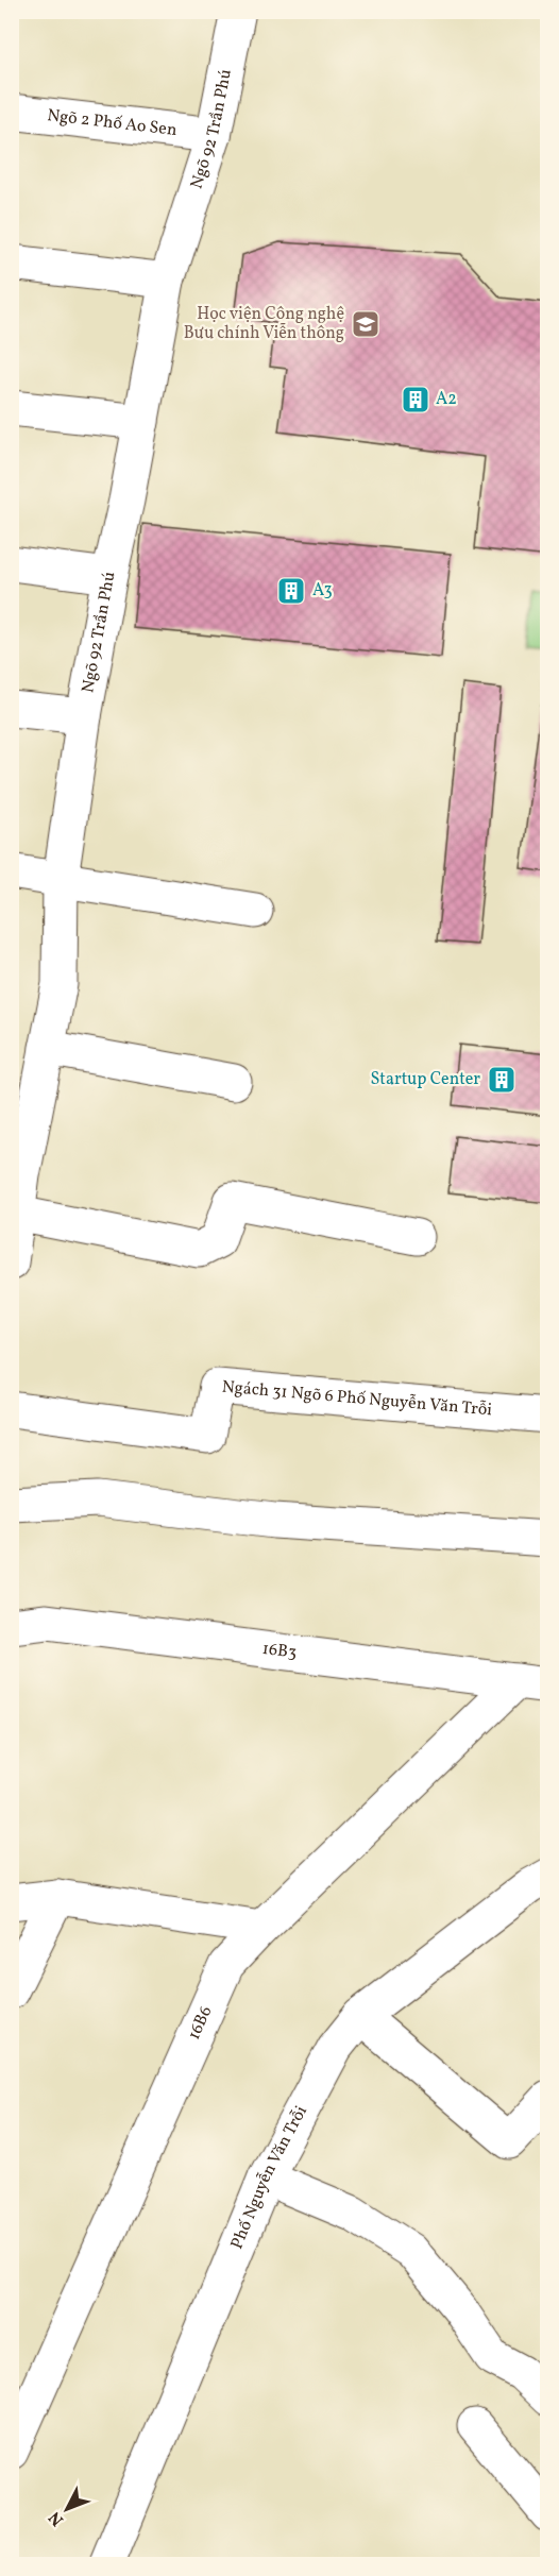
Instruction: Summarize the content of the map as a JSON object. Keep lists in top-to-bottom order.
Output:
{
  "streets": {
    "street": [
      "Ngõ 2 Phố Ao Sen",
      "Ngõ 92 Trần Phú",
      "Ngách 31 Ngõ 6 Phố Nguyễn Văn Trỗi",
      "16B3",
      "16B6",
      "Phố Nguyễn Văn Trỗi"
    ]
  },
  "crossings": [
    ["Ngõ 2 Phố Ao Sen", "Ngõ 92 Trần Phú"],
    ["16B3", "16B6"]
  ],
  "places": {
    "school or university": ["Học viện Công nghệ Bưu chính Viễn thông"],
    "building": ["A2", "A3", "Startup Center"]
  },
  "north": "bottom left"
}
